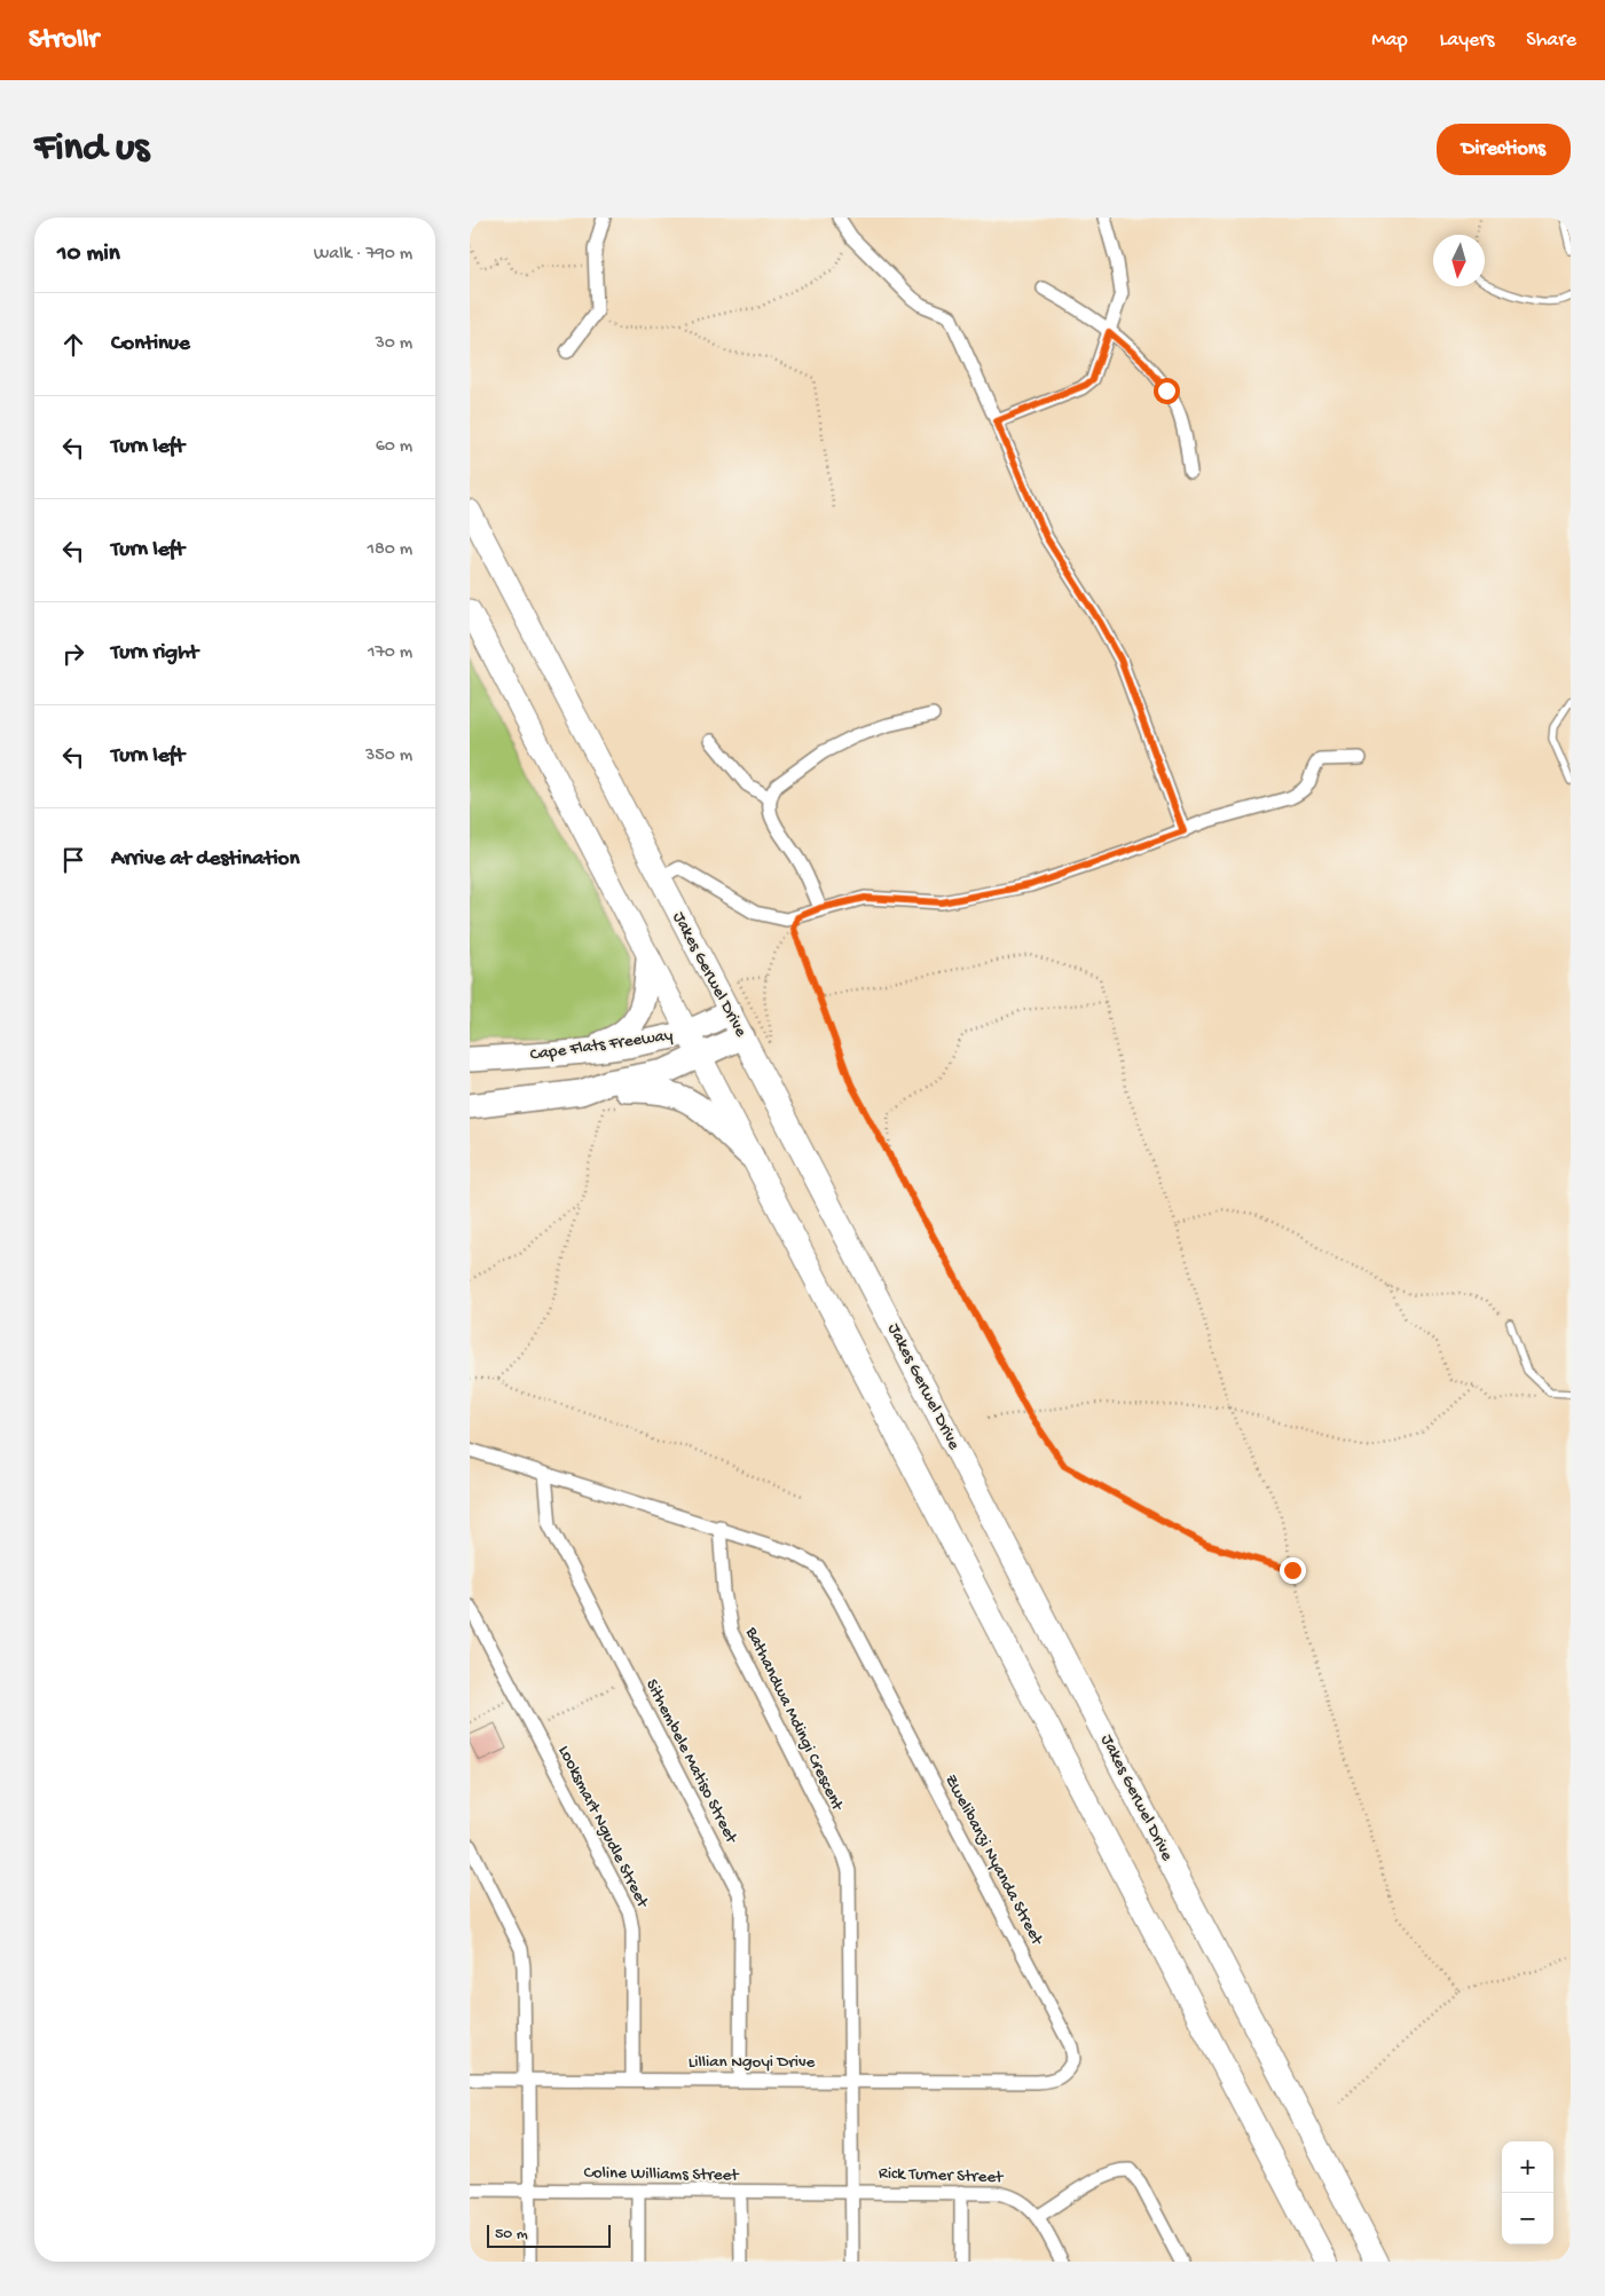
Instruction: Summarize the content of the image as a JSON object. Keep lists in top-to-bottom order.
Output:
{
  "streets": {
    "highway": ["Jakes Gerwel Drive", "Cape Flats Freeway"],
    "street": [
      "Bathandwa Mdingi Crescent",
      "Sithembele Matiso Street",
      "Looksmart Ngudle Street",
      "Zwelibanzi Nyanda Street",
      "Lillian Ngoyi Drive",
      "Coline Williams Street",
      "Rick Turner Street"
    ]
  },
  "crossings": [
    ["Jakes Gerwel Drive", "Cape Flats Freeway"],
    ["Bathandwa Mdingi Crescent", "Zwelibanzi Nyanda Street"],
    ["Bathandwa Mdingi Crescent", "Lillian Ngoyi Drive"],
    ["Sithembele Matiso Street", "Lillian Ngoyi Drive"],
    ["Looksmart Ngudle Street", "Lillian Ngoyi Drive"],
    ["Zwelibanzi Nyanda Street", "Lillian Ngoyi Drive"],
    ["Coline Williams Street", "Rick Turner Street"]
  ],
  "scale_bar": "50 m",
  "north": "bottom",
  "page": {
    "header": "Strollr",
    "nav": ["Map", "Layers", "Share"],
    "buttons": "Directions",
    "title": "Find us",
    "heading": ["10 min", "Walk · 790 m"],
    "list": [
      ["Continue", "30 m"],
      ["Turn left", "60 m"],
      ["Turn left", "180 m"],
      ["Turn right", "170 m"],
      ["Turn left", "350 m"],
      "Arrive at destination"
    ],
    "map_buttons": ["+", "−"],
    "scale": "50 m"
  }
}
